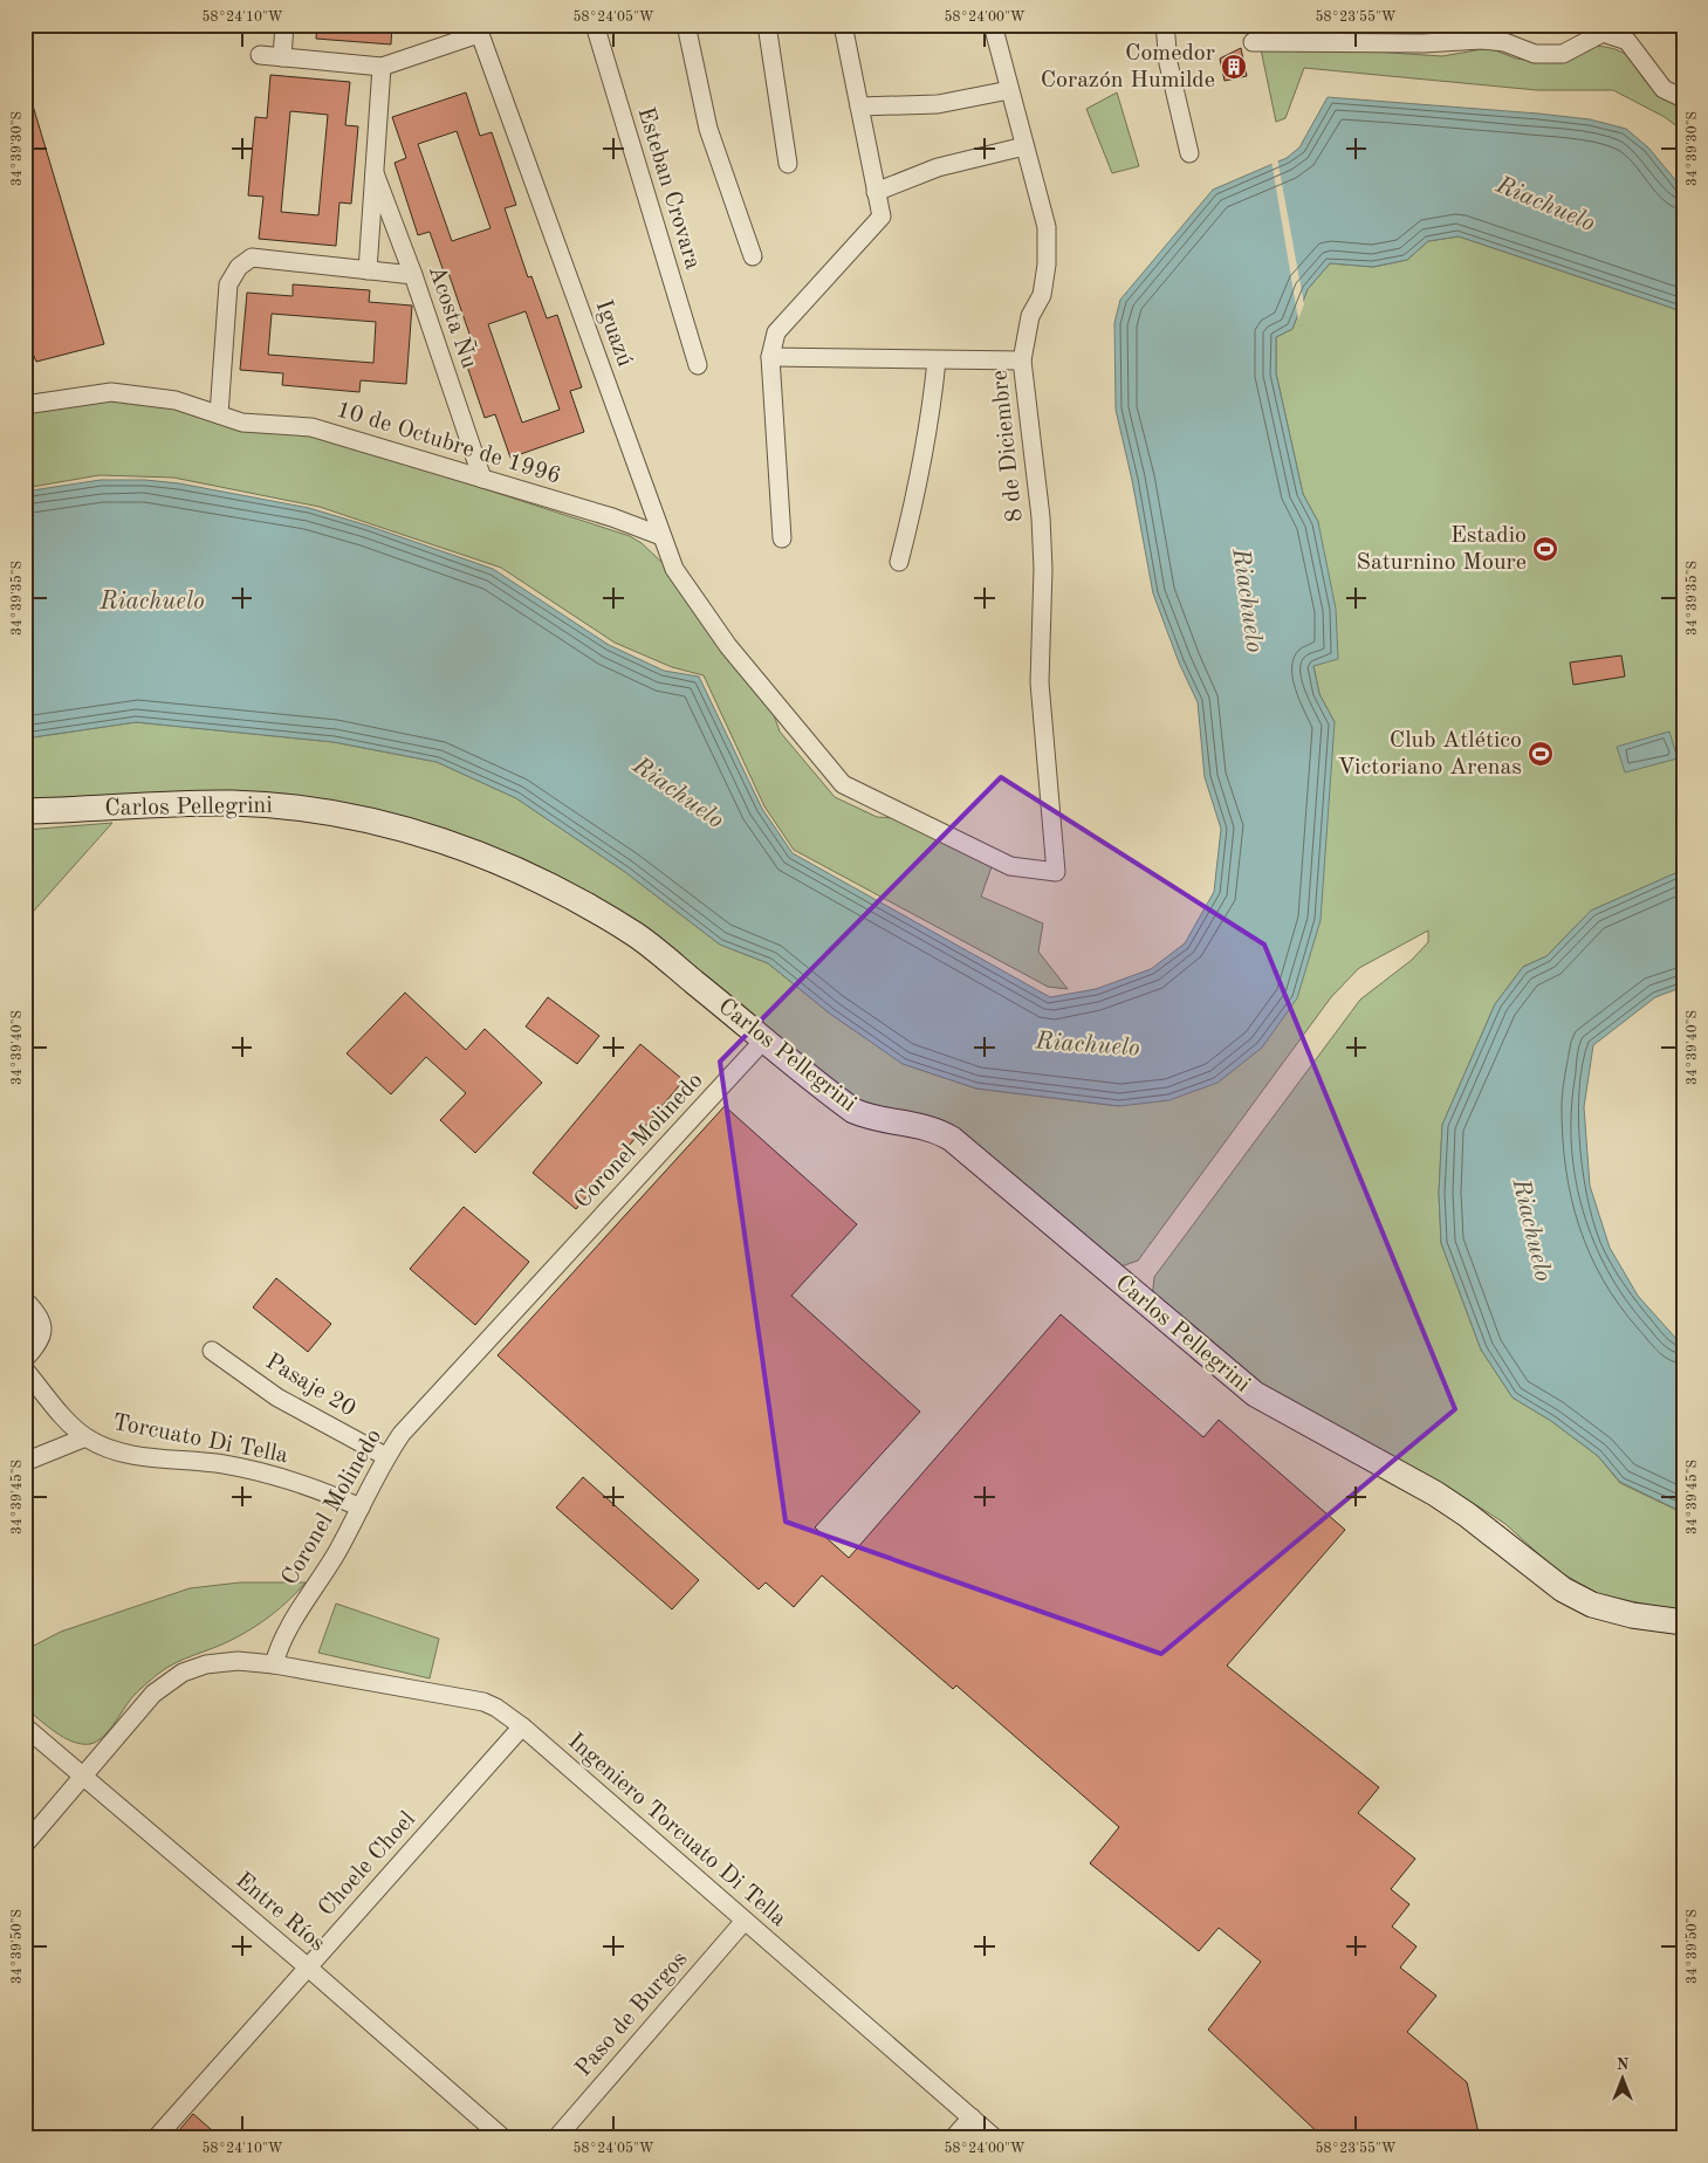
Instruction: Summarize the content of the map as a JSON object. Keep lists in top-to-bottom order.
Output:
{
  "streets": {
    "street": [
      "Esteban Crovara",
      "Acosta Ñu",
      "Iguazú",
      "10 de Octubre de 1996",
      "8 de Diciembre",
      "Carlos Pellegrini",
      "Coronel Molinedo",
      "Pasaje 20",
      "Torcuato Di Tella",
      "Ingeniero Torcuato Di Tella",
      "Choele Choel",
      "Entre Ríos",
      "Paso de Burgos"
    ]
  },
  "crossings": [
    ["Acosta Ñu", "10 de Octubre de 1996"],
    ["Iguazú", "10 de Octubre de 1996"],
    ["Iguazú", "8 de Diciembre"],
    ["Carlos Pellegrini", "Coronel Molinedo"],
    ["Coronel Molinedo", "Pasaje 20"],
    ["Coronel Molinedo", "Torcuato Di Tella"],
    ["Coronel Molinedo", "Ingeniero Torcuato Di Tella"],
    ["Ingeniero Torcuato Di Tella", "Choele Choel"],
    ["Ingeniero Torcuato Di Tella", "Paso de Burgos"],
    ["Choele Choel", "Entre Ríos"]
  ],
  "water": ["Riachuelo"],
  "places": {
    "building": ["Comedor Corazón Humilde"],
    "sports": ["Estadio Saturnino Moure", "Club Atlético Victoriano Arenas"]
  },
  "north": "top",
  "coordinates": [
    "58°24'10\"W",
    "58°24'05\"W",
    "58°24'00\"W",
    "58°23'55\"W",
    "34°39'30\"S",
    "34°39'35\"S",
    "34°39'40\"S",
    "34°39'45\"S",
    "34°39'50\"S"
  ]
}
